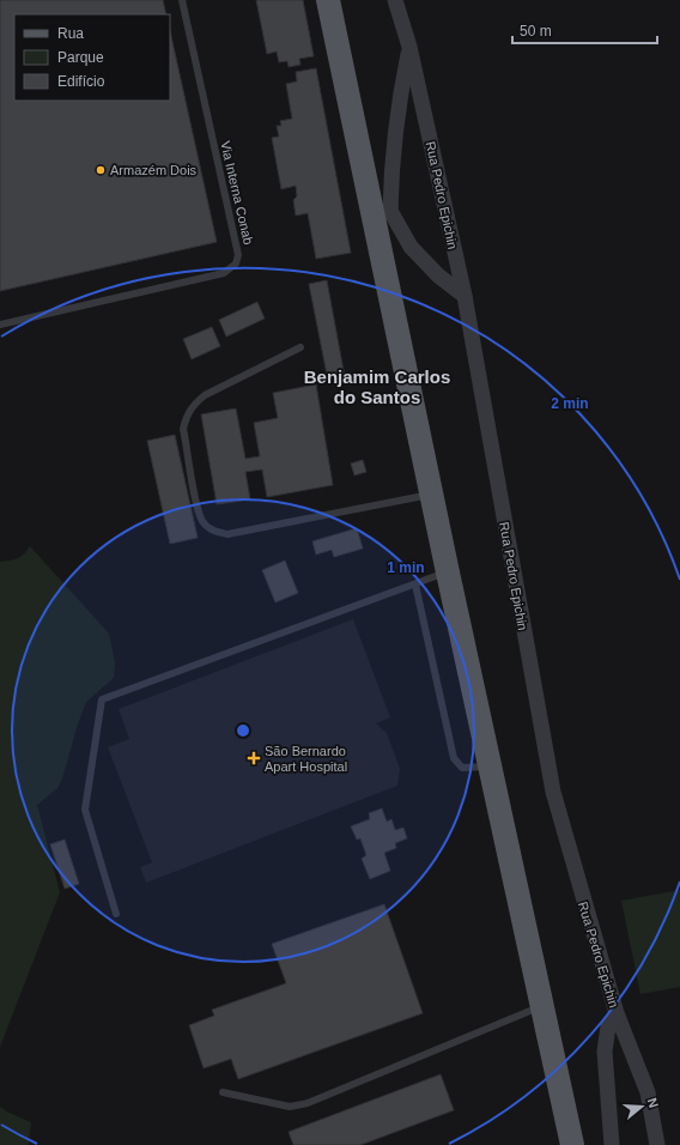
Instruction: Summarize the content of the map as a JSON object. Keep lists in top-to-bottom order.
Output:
{
  "streets": {
    "street": ["Rua Pedro Epichin"],
    "lane": ["Via Interna Conab"]
  },
  "districts": ["Benjamim Carlos do Santos"],
  "places": {
    "other": ["Armazém Dois"],
    "health": ["São Bernardo Apart Hospital"]
  },
  "legend": ["Rua", "Parque", "Edifício"],
  "scale_bar": "50 m",
  "north": "right",
  "rings": ["2 min", "1 min"]
}
